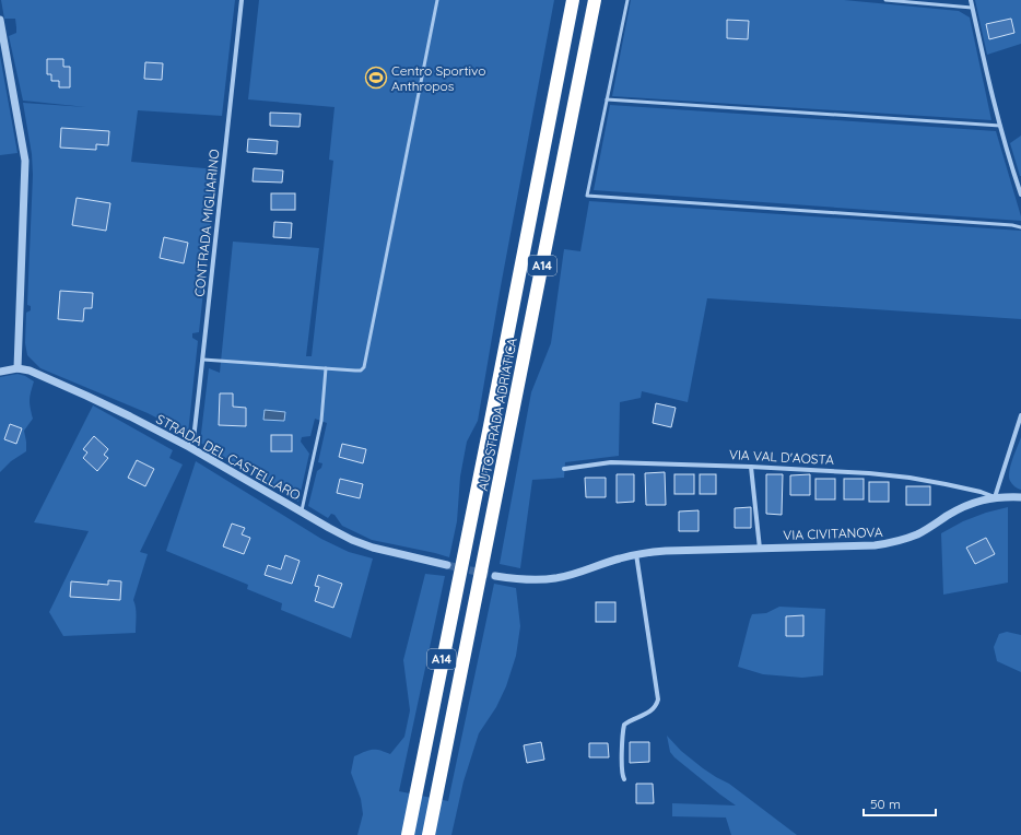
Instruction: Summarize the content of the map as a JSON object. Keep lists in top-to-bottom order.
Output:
{
  "streets": {
    "highway": ["A14", "AUTOSTRADA ADRIATICA"],
    "street": [
      "CONTRADA MIGLIARINO",
      "STRADA DEL CASTELLARO",
      "VIA VAL D'AOSTA",
      "VIA CIVITANOVA"
    ]
  },
  "crossings": [
    ["CONTRADA MIGLIARINO", "STRADA DEL CASTELLARO"],
    ["VIA VAL D'AOSTA", "VIA CIVITANOVA"]
  ],
  "places": {
    "sports": ["Centro Sportivo Anthropos"]
  },
  "scale_bar": "50 m"
}
